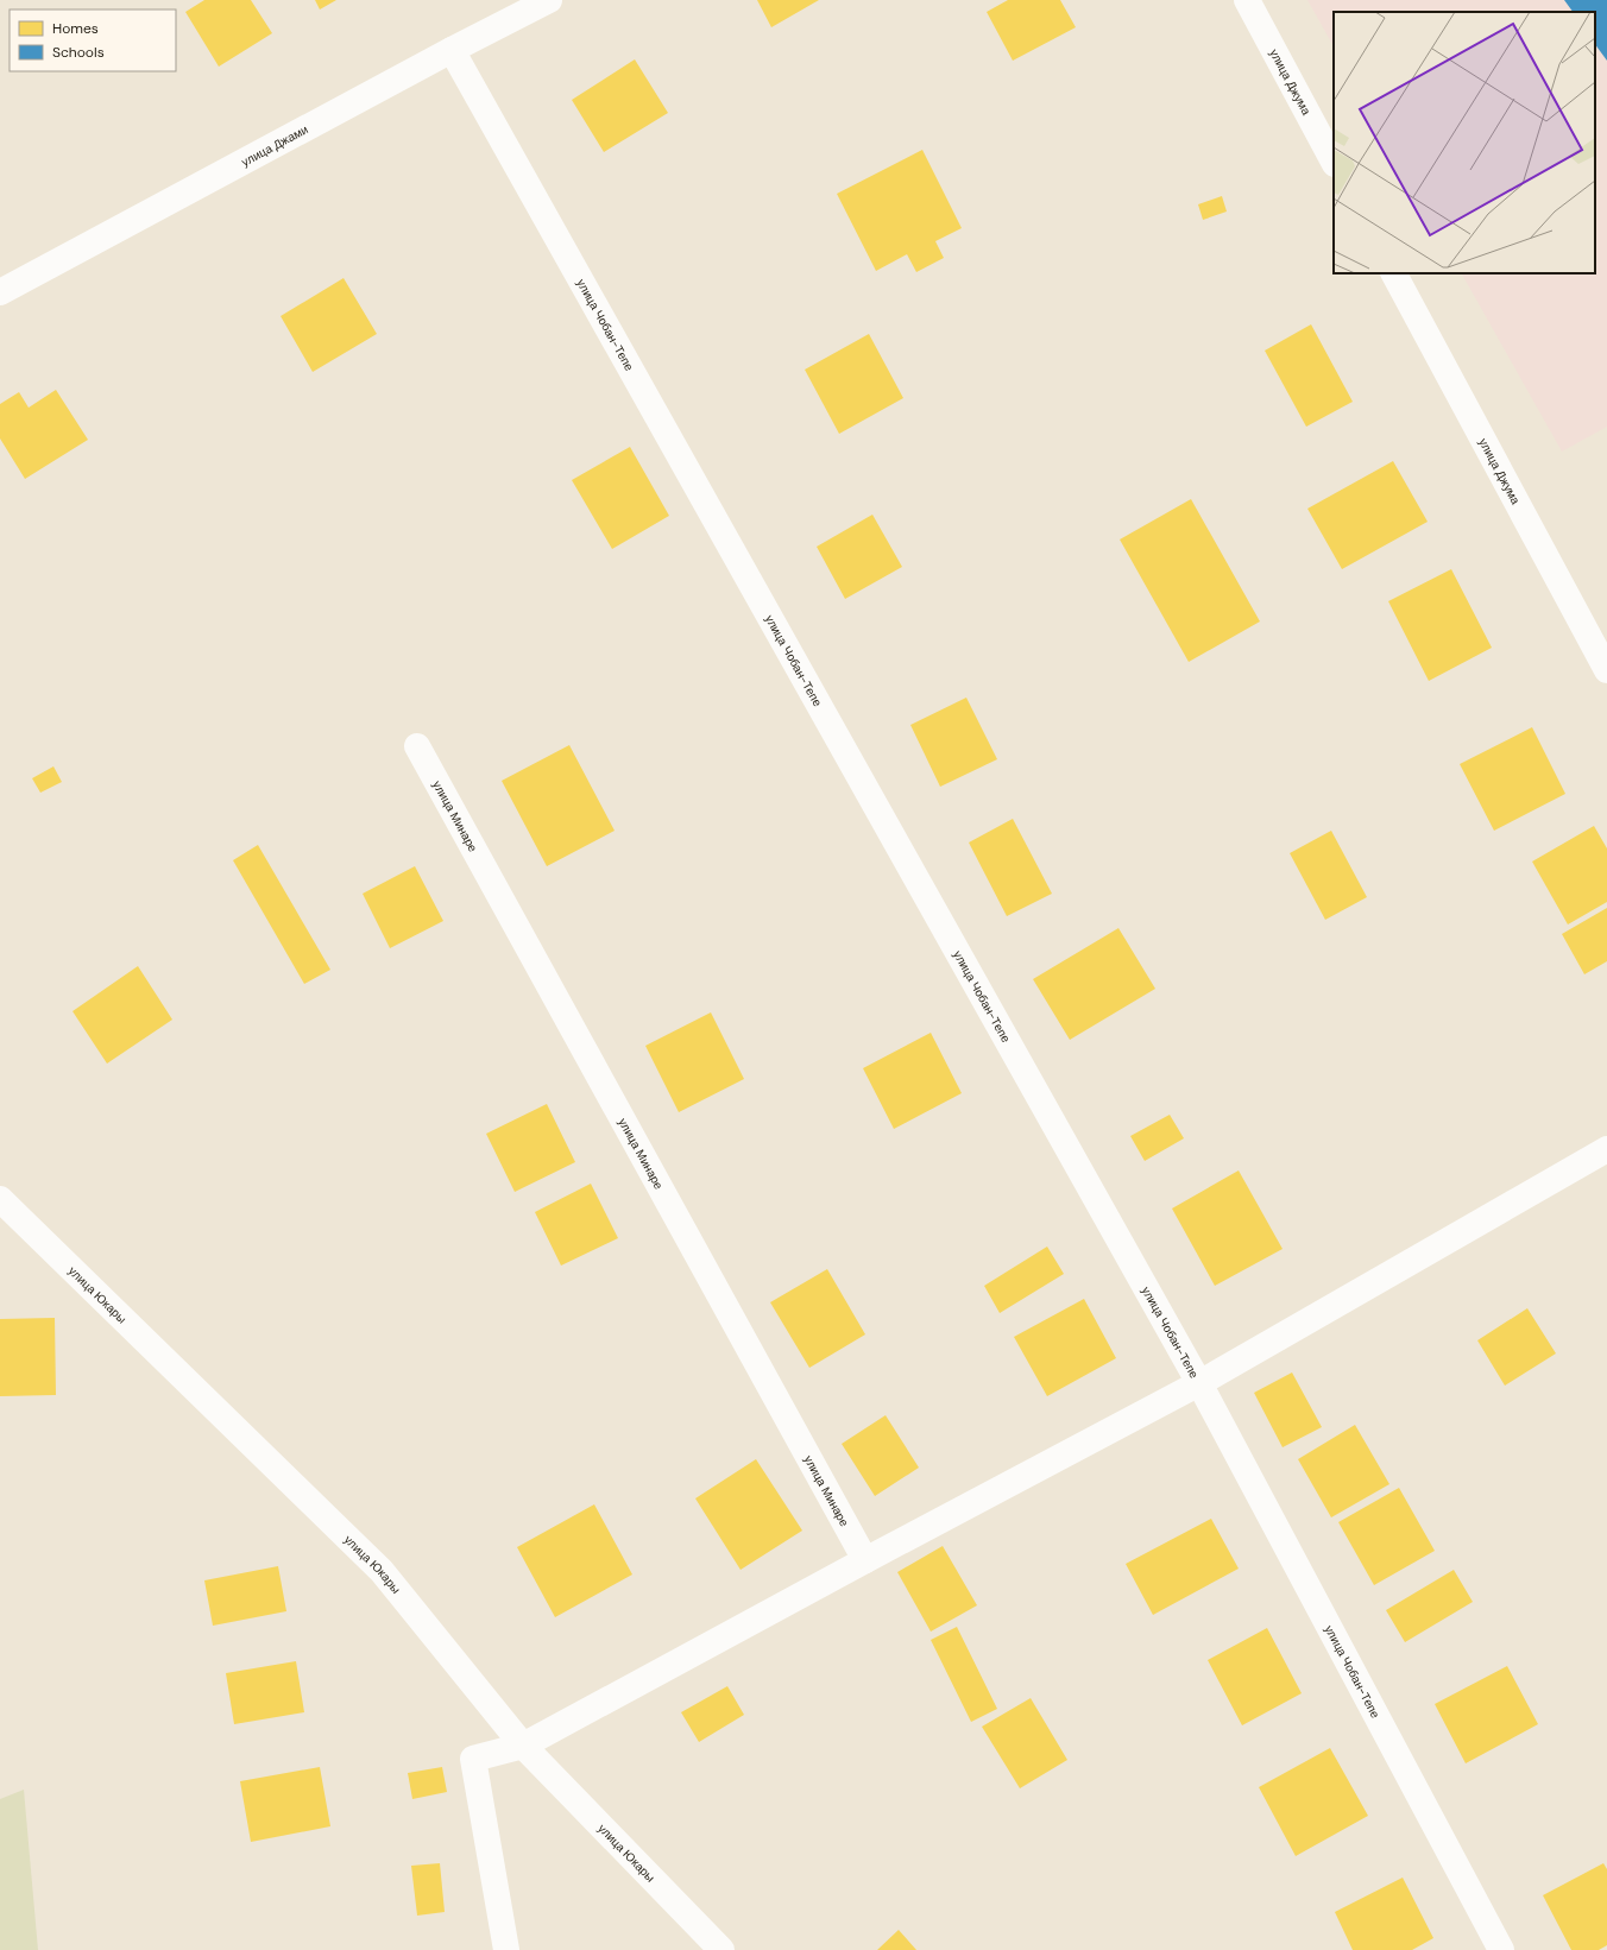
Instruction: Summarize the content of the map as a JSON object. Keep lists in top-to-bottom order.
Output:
{
  "streets": {
    "street": [
      "улица Джума",
      "улица Джами",
      "улица Чобан-Тепе",
      "улица Минаре",
      "улица Юкары"
    ]
  },
  "crossings": [
    ["улица Джами", "улица Чобан-Тепе"]
  ],
  "legend": ["Homes", "Schools"]
}
